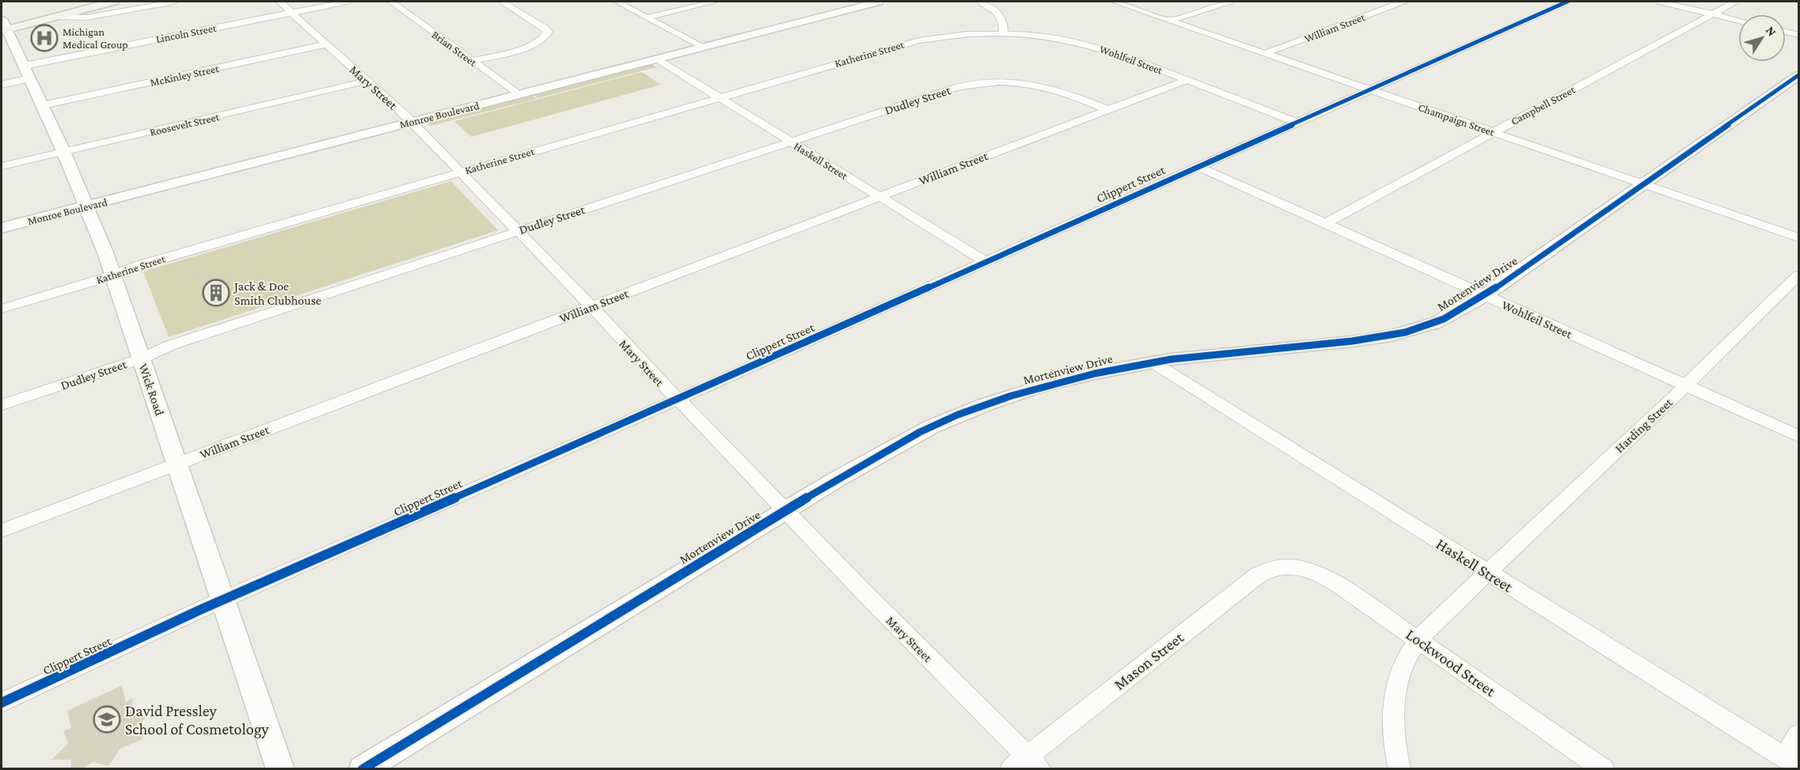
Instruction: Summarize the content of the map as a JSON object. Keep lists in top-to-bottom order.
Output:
{
  "streets": {
    "street": [
      "William Street",
      "Lincoln Street",
      "Brian Street",
      "Katherine Street",
      "Wohlfeil Street",
      "McKinley Street",
      "Mary Street",
      "Dudley Street",
      "Campbell Street",
      "Monroe Boulevard",
      "Champaign Street",
      "Roosevelt Street",
      "Haskell Street",
      "Clippert Street",
      "Mortenview Drive",
      "Wick Road",
      "Harding Street",
      "Mason Street",
      "Lockwood Street"
    ]
  },
  "crossings": [
    ["William Street", "Wohlfeil Street"],
    ["William Street", "Mary Street"],
    ["William Street", "Dudley Street"],
    ["William Street", "Champaign Street"],
    ["William Street", "Haskell Street"],
    ["William Street", "Wick Road"],
    ["Lincoln Street", "Mary Street"],
    ["Lincoln Street", "Wick Road"],
    ["Brian Street", "Monroe Boulevard"],
    ["Katherine Street", "Wohlfeil Street"],
    ["Katherine Street", "Mary Street"],
    ["Katherine Street", "Haskell Street"],
    ["Katherine Street", "Wick Road"],
    ["Wohlfeil Street", "Campbell Street"],
    ["Wohlfeil Street", "Clippert Street"],
    ["Wohlfeil Street", "Mortenview Drive"],
    ["Wohlfeil Street", "Harding Street"],
    ["McKinley Street", "Mary Street"],
    ["McKinley Street", "Wick Road"],
    ["Mary Street", "Dudley Street"],
    ["Mary Street", "Monroe Boulevard"],
    ["Mary Street", "Roosevelt Street"],
    ["Mary Street", "Clippert Street"],
    ["Mary Street", "Mortenview Drive"],
    ["Mary Street", "Mason Street"],
    ["Dudley Street", "Haskell Street"],
    ["Dudley Street", "Wick Road"],
    ["Campbell Street", "Champaign Street"],
    ["Monroe Boulevard", "Haskell Street"],
    ["Monroe Boulevard", "Wick Road"],
    ["Champaign Street", "Clippert Street"],
    ["Champaign Street", "Mortenview Drive"],
    ["Roosevelt Street", "Wick Road"],
    ["Haskell Street", "Clippert Street"],
    ["Haskell Street", "Mortenview Drive"],
    ["Haskell Street", "Harding Street"],
    ["Clippert Street", "Wick Road"],
    ["Harding Street", "Lockwood Street"],
    ["Mason Street", "Lockwood Street"]
  ],
  "places": {
    "hospital": ["Michigan Medical Group"],
    "building": ["Jack & Doe Smith Clubhouse"],
    "school or university": ["David Pressley School of Cosmetology"]
  },
  "north": "top right"
}
